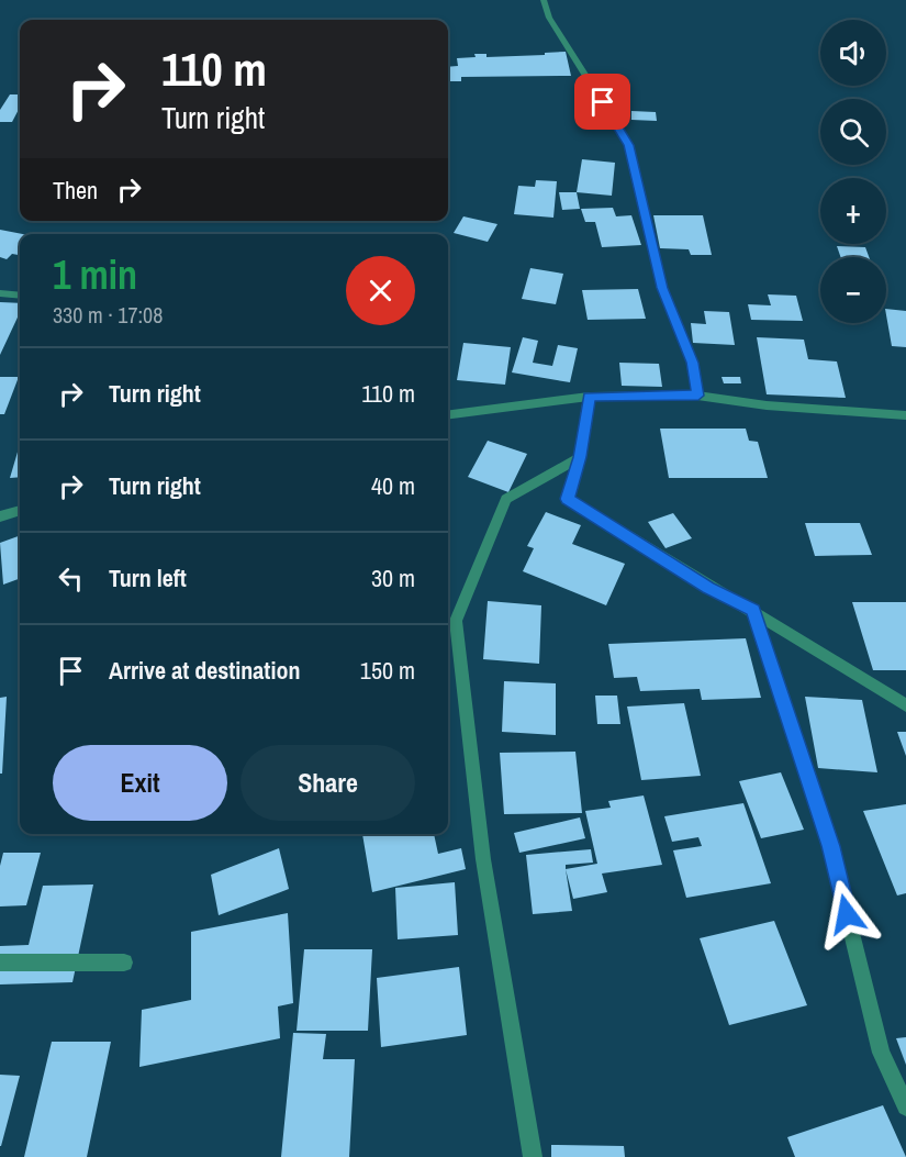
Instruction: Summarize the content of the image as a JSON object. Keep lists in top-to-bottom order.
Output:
{
  "page": {
    "map_buttons": ["+", "−"],
    "turn": ["110 m", "Turn right"],
    "then": "Then",
    "heading": ["1 min", "330 m · 17:08"],
    "list": [
      {
        "name": "Turn right",
        "value": "110 m"
      },
      {
        "name": "Turn right",
        "value": "40 m"
      },
      {
        "name": "Turn left",
        "value": "30 m"
      },
      {
        "name": "Arrive at destination",
        "value": "150 m"
      }
    ],
    "buttons": ["Exit", "Share"]
  }
}
